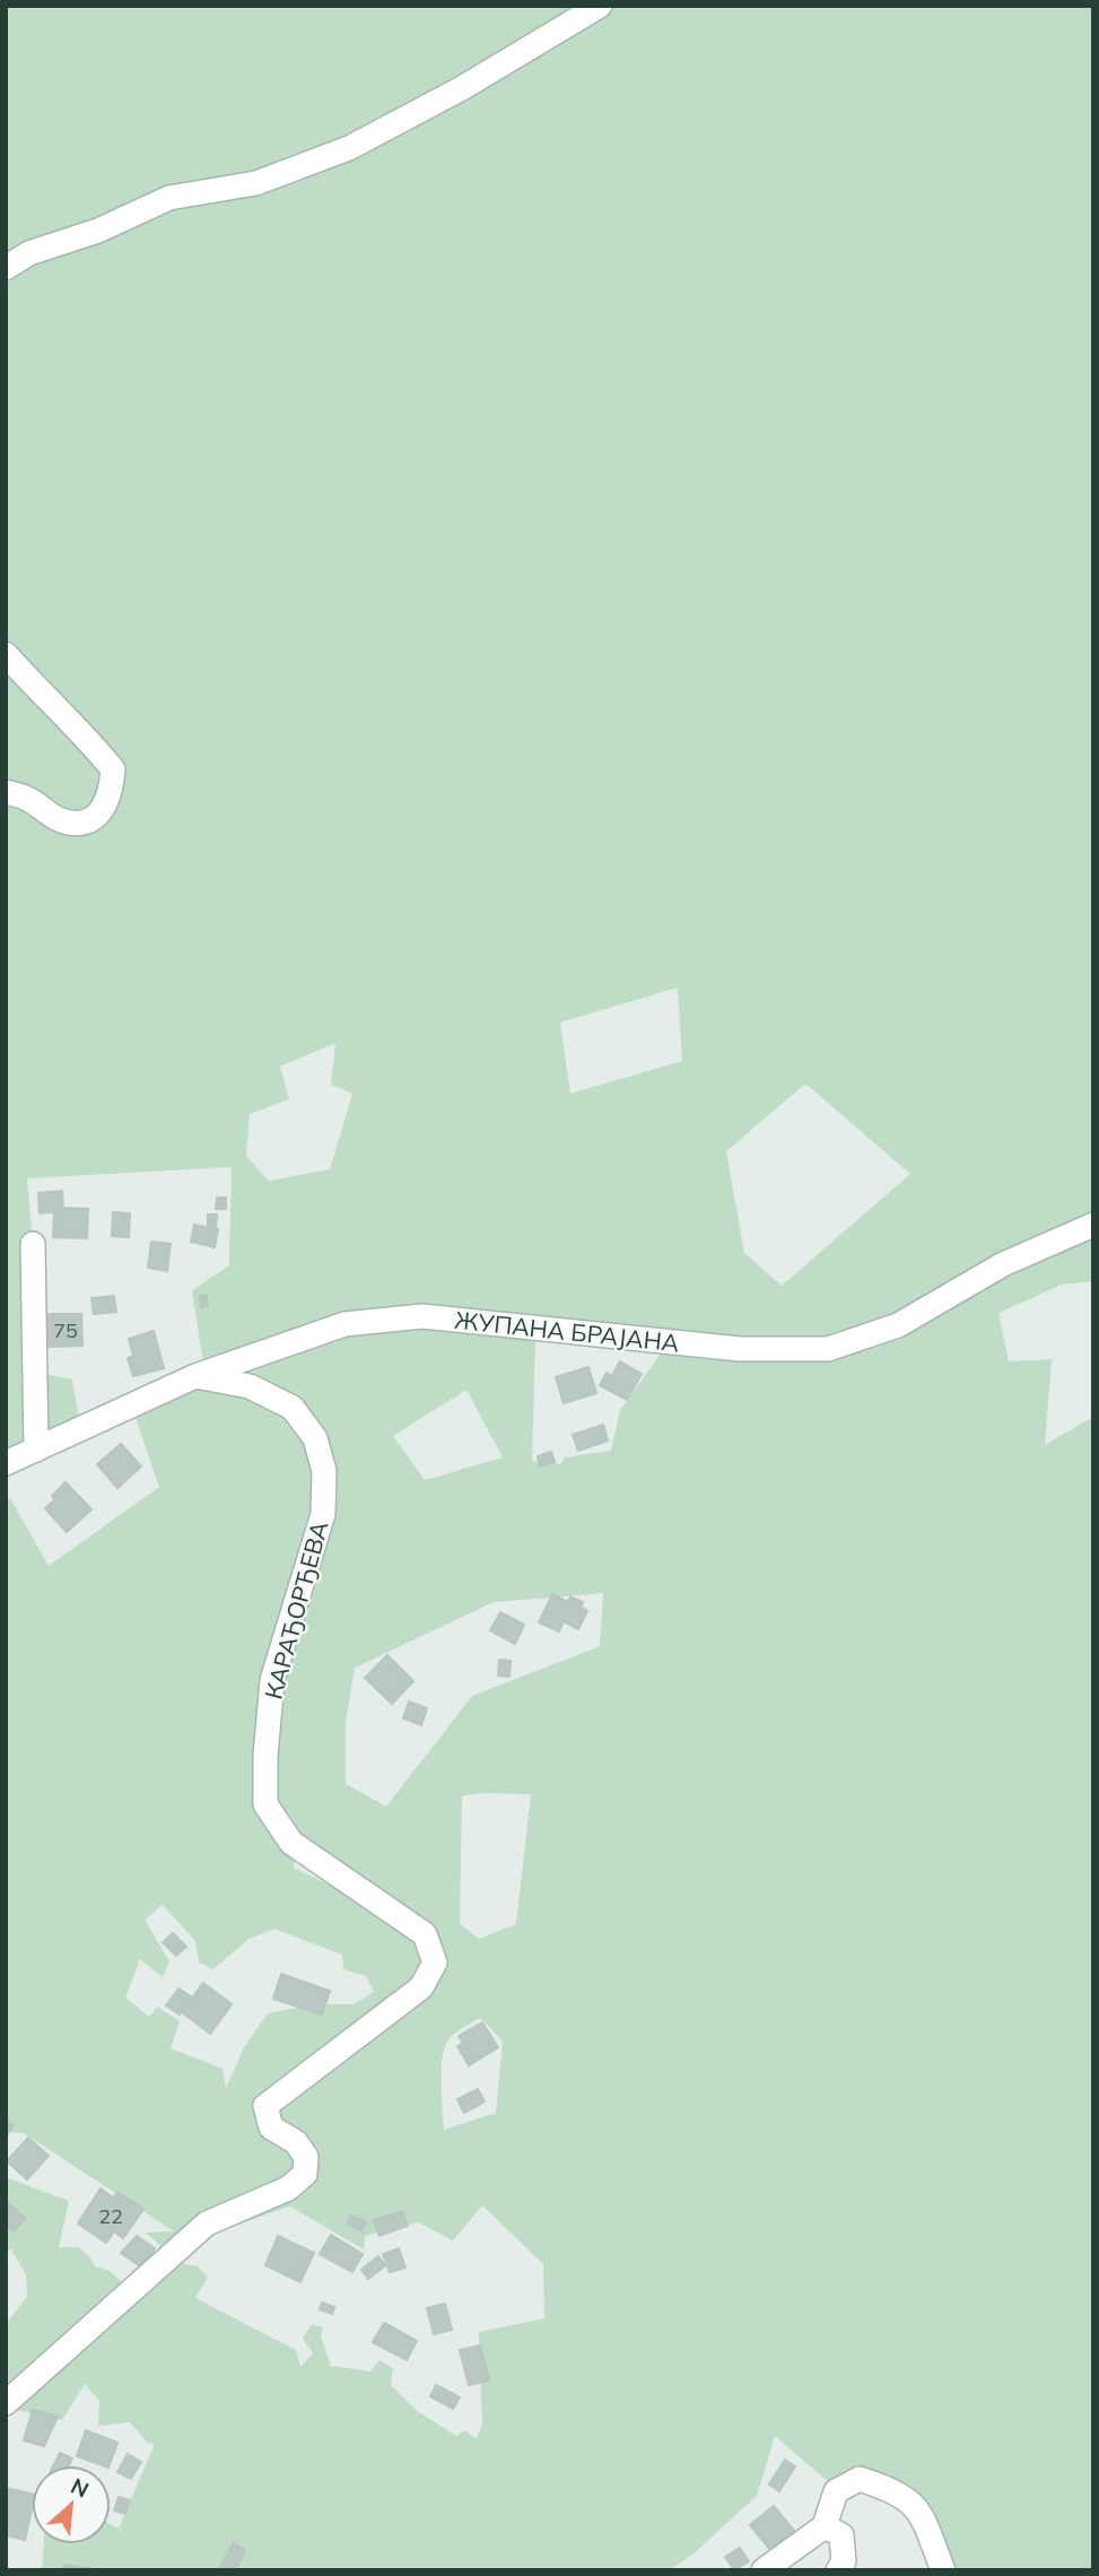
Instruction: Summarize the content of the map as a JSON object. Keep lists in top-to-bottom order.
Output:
{
  "streets": {
    "street": ["ЖУПАНА БРАЈАНА", "КАРАЂОРЂЕВА"]
  },
  "crossings": [
    ["ЖУПАНА БРАЈАНА", "КАРАЂОРЂЕВА"]
  ],
  "house_numbers": ["75", "22"],
  "north": "top right"
}
